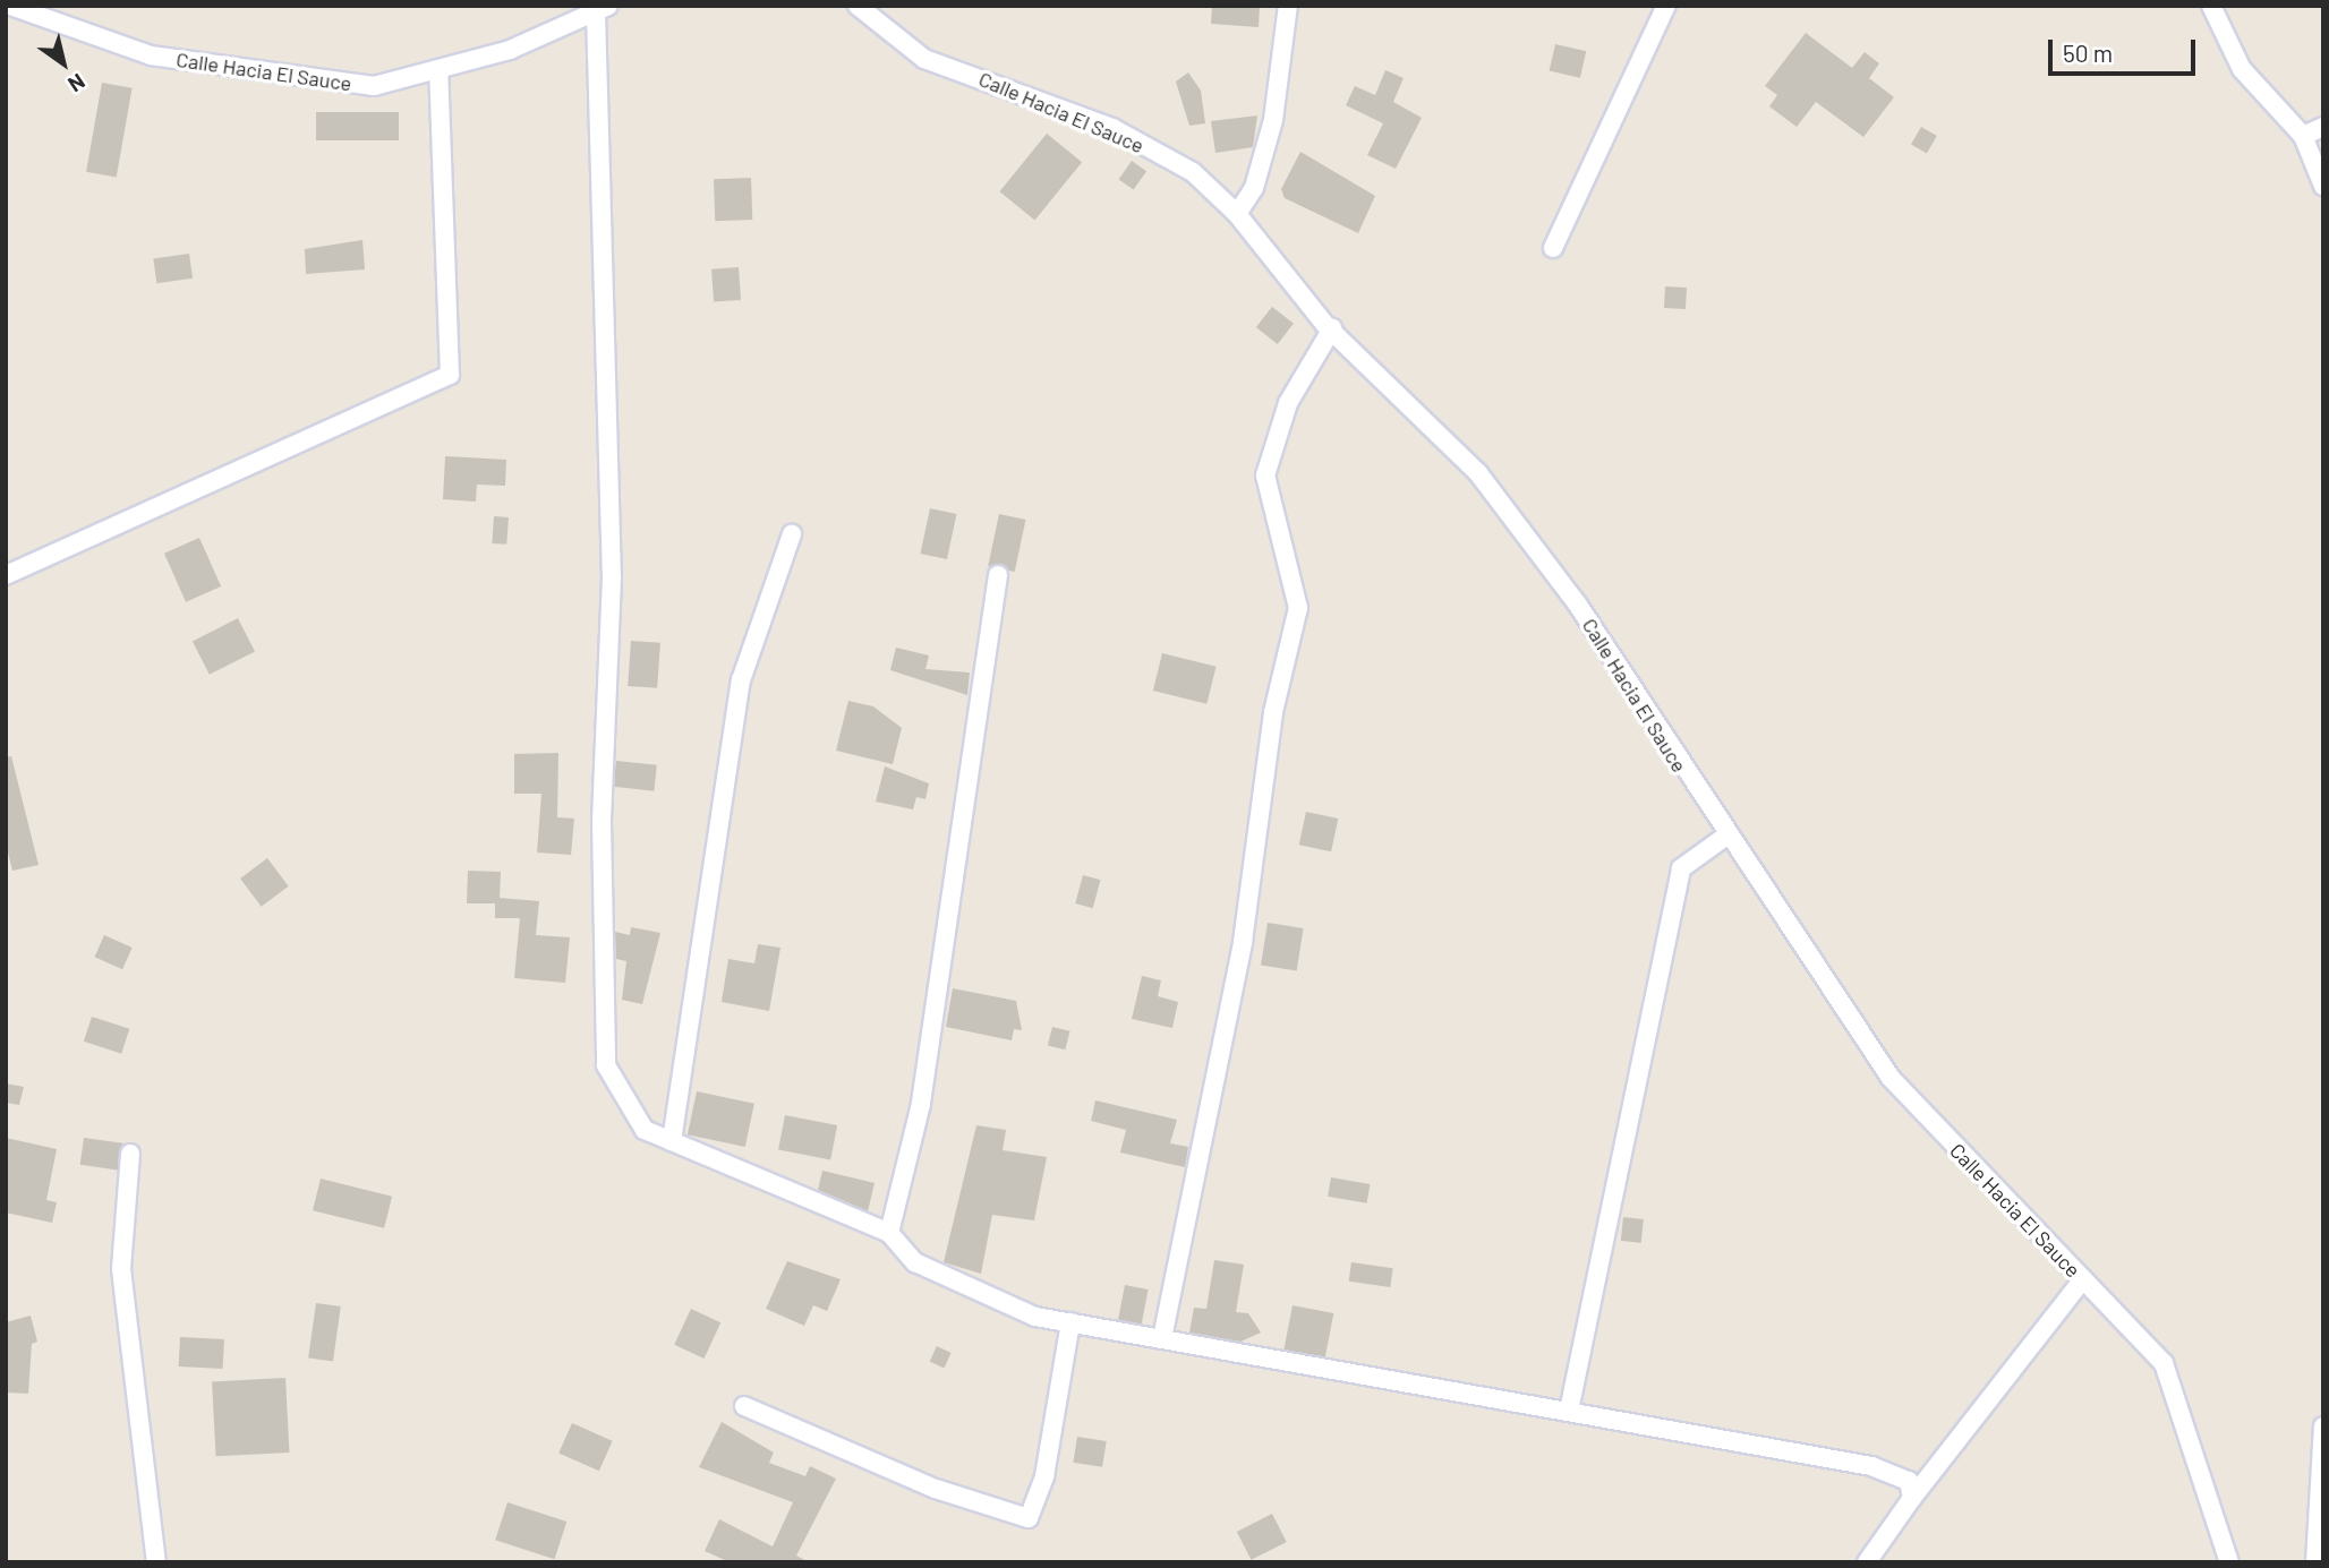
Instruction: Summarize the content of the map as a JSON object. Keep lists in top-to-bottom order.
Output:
{
  "streets": {
    "street": ["Calle Hacia El Sauce"]
  },
  "scale_bar": "50 m",
  "north": "bottom right"
}
